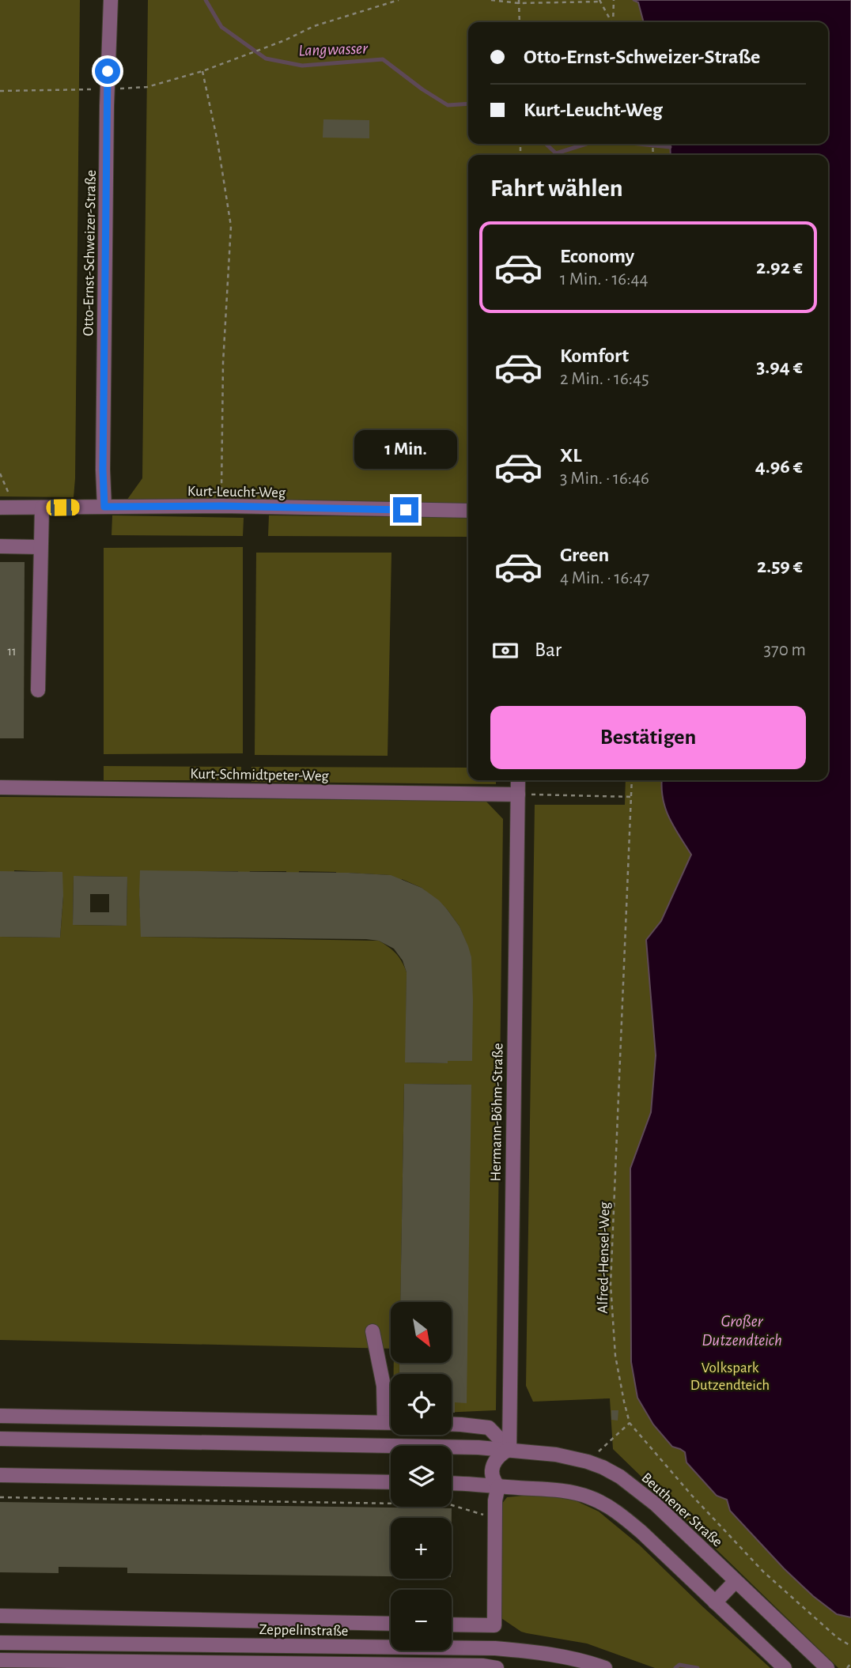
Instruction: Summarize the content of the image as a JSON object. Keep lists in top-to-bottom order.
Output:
{
  "streets": {
    "street": [
      "Otto-Ernst-Schweizer-Straße",
      "Kurt-Leucht-Weg",
      "Kurt-Schmidtpeter-Weg",
      "Hermann-Böhm-Straße",
      "Beuthener Straße",
      "Zeppelinstraße"
    ],
    "path": ["Alfred-Hensel-Weg"]
  },
  "crossings": [
    ["Otto-Ernst-Schweizer-Straße", "Kurt-Leucht-Weg"],
    ["Kurt-Schmidtpeter-Weg", "Hermann-Böhm-Straße"],
    ["Hermann-Böhm-Straße", "Beuthener Straße"]
  ],
  "water": ["Langwasser", "Großer Dutzendteich"],
  "parks": ["Volkspark Dutzendteich"],
  "house_numbers": ["11"],
  "north": "bottom right",
  "page": {
    "banner": ["Otto-Ernst-Schweizer-Straße", "Kurt-Leucht-Weg"],
    "heading": "Fahrt wählen",
    "list": [
      {
        "name": "Economy",
        "note": "1 Min. · 16:44",
        "value": "2.92 €"
      },
      {
        "name": "Komfort",
        "note": "2 Min. · 16:45",
        "value": "3.94 €"
      },
      {
        "name": "XL",
        "note": "3 Min. · 16:46",
        "value": "4.96 €"
      },
      {
        "name": "Green",
        "note": "4 Min. · 16:47",
        "value": "2.59 €"
      }
    ],
    "bubble": "1 Min.",
    "pay": ["Bar", "370 m"],
    "buttons": "Bestätigen",
    "map_buttons": ["+", "−"]
  }
}
